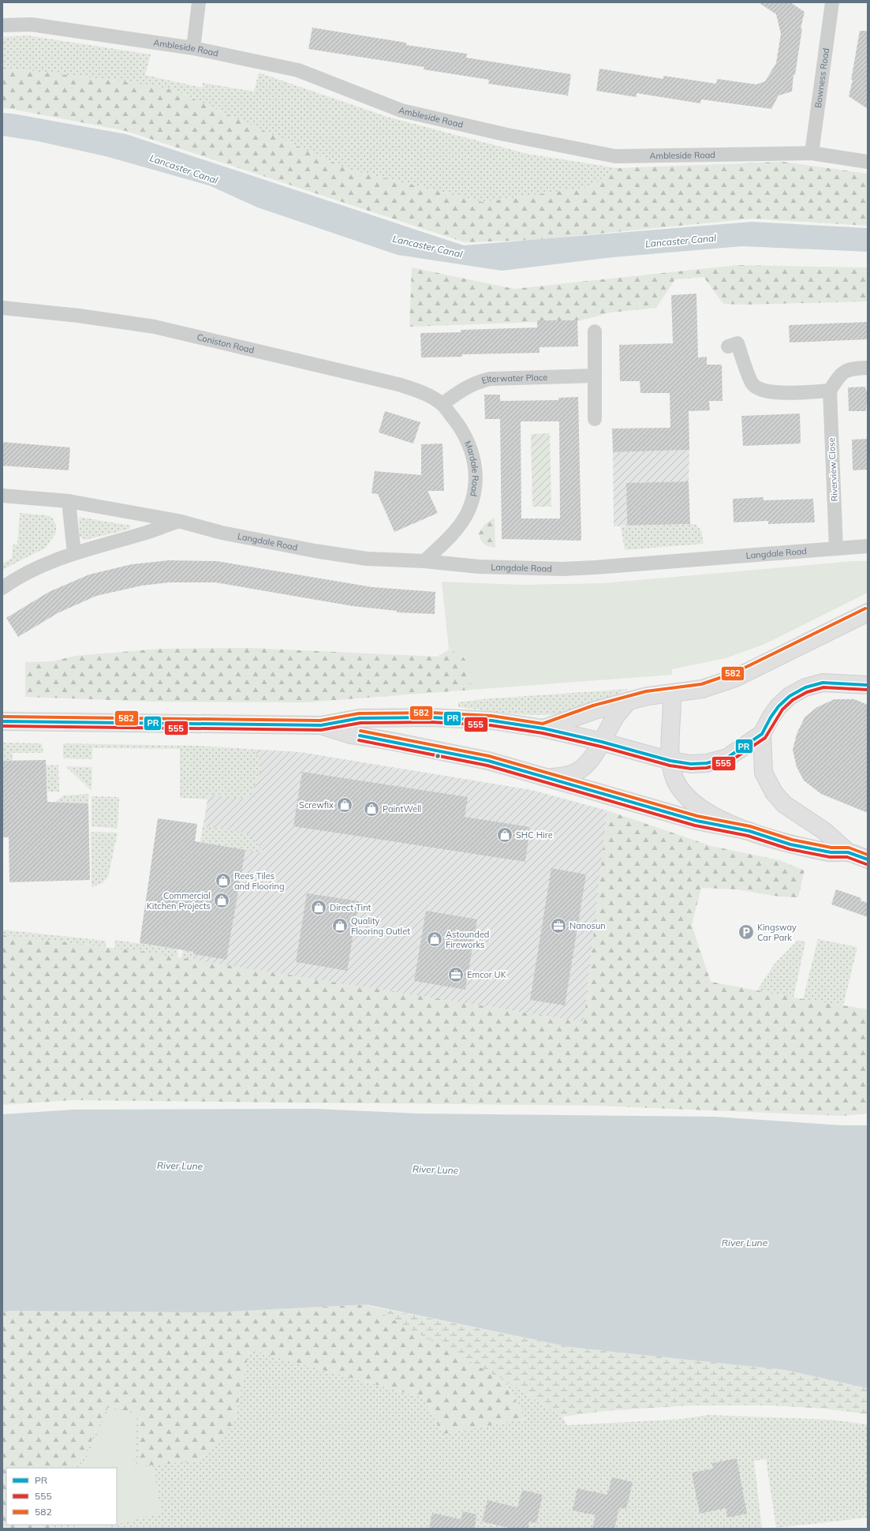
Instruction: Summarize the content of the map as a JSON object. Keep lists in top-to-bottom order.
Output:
{
  "streets": {
    "street": [
      "Ambleside Road",
      "Bowness Road",
      "Coniston Road",
      "Elterwater Place",
      "Mardale Road",
      "Riverview Close",
      "Langdale Road"
    ]
  },
  "crossings": [
    ["Ambleside Road", "Bowness Road"],
    ["Coniston Road", "Elterwater Place"],
    ["Coniston Road", "Mardale Road"],
    ["Elterwater Place", "Mardale Road"],
    ["Mardale Road", "Langdale Road"],
    ["Riverview Close", "Langdale Road"]
  ],
  "water": ["Lancaster Canal", "River Lune"],
  "places": {
    "shop": [
      "Screwfix",
      "PaintWell",
      "SHC Hire",
      "Rees Tiles and Flooring",
      "Commercial Kitchen Projects",
      "Direct Tint",
      "Quality Flooring Outlet",
      "Astounded Fireworks"
    ],
    "office": ["Nanosun", "Emcor UK"],
    "parking": ["Kingsway Car Park"]
  },
  "lines": ["transit line 582", "transit line PR", "transit line 555"],
  "legend": ["PR", "555", "582"]
}
